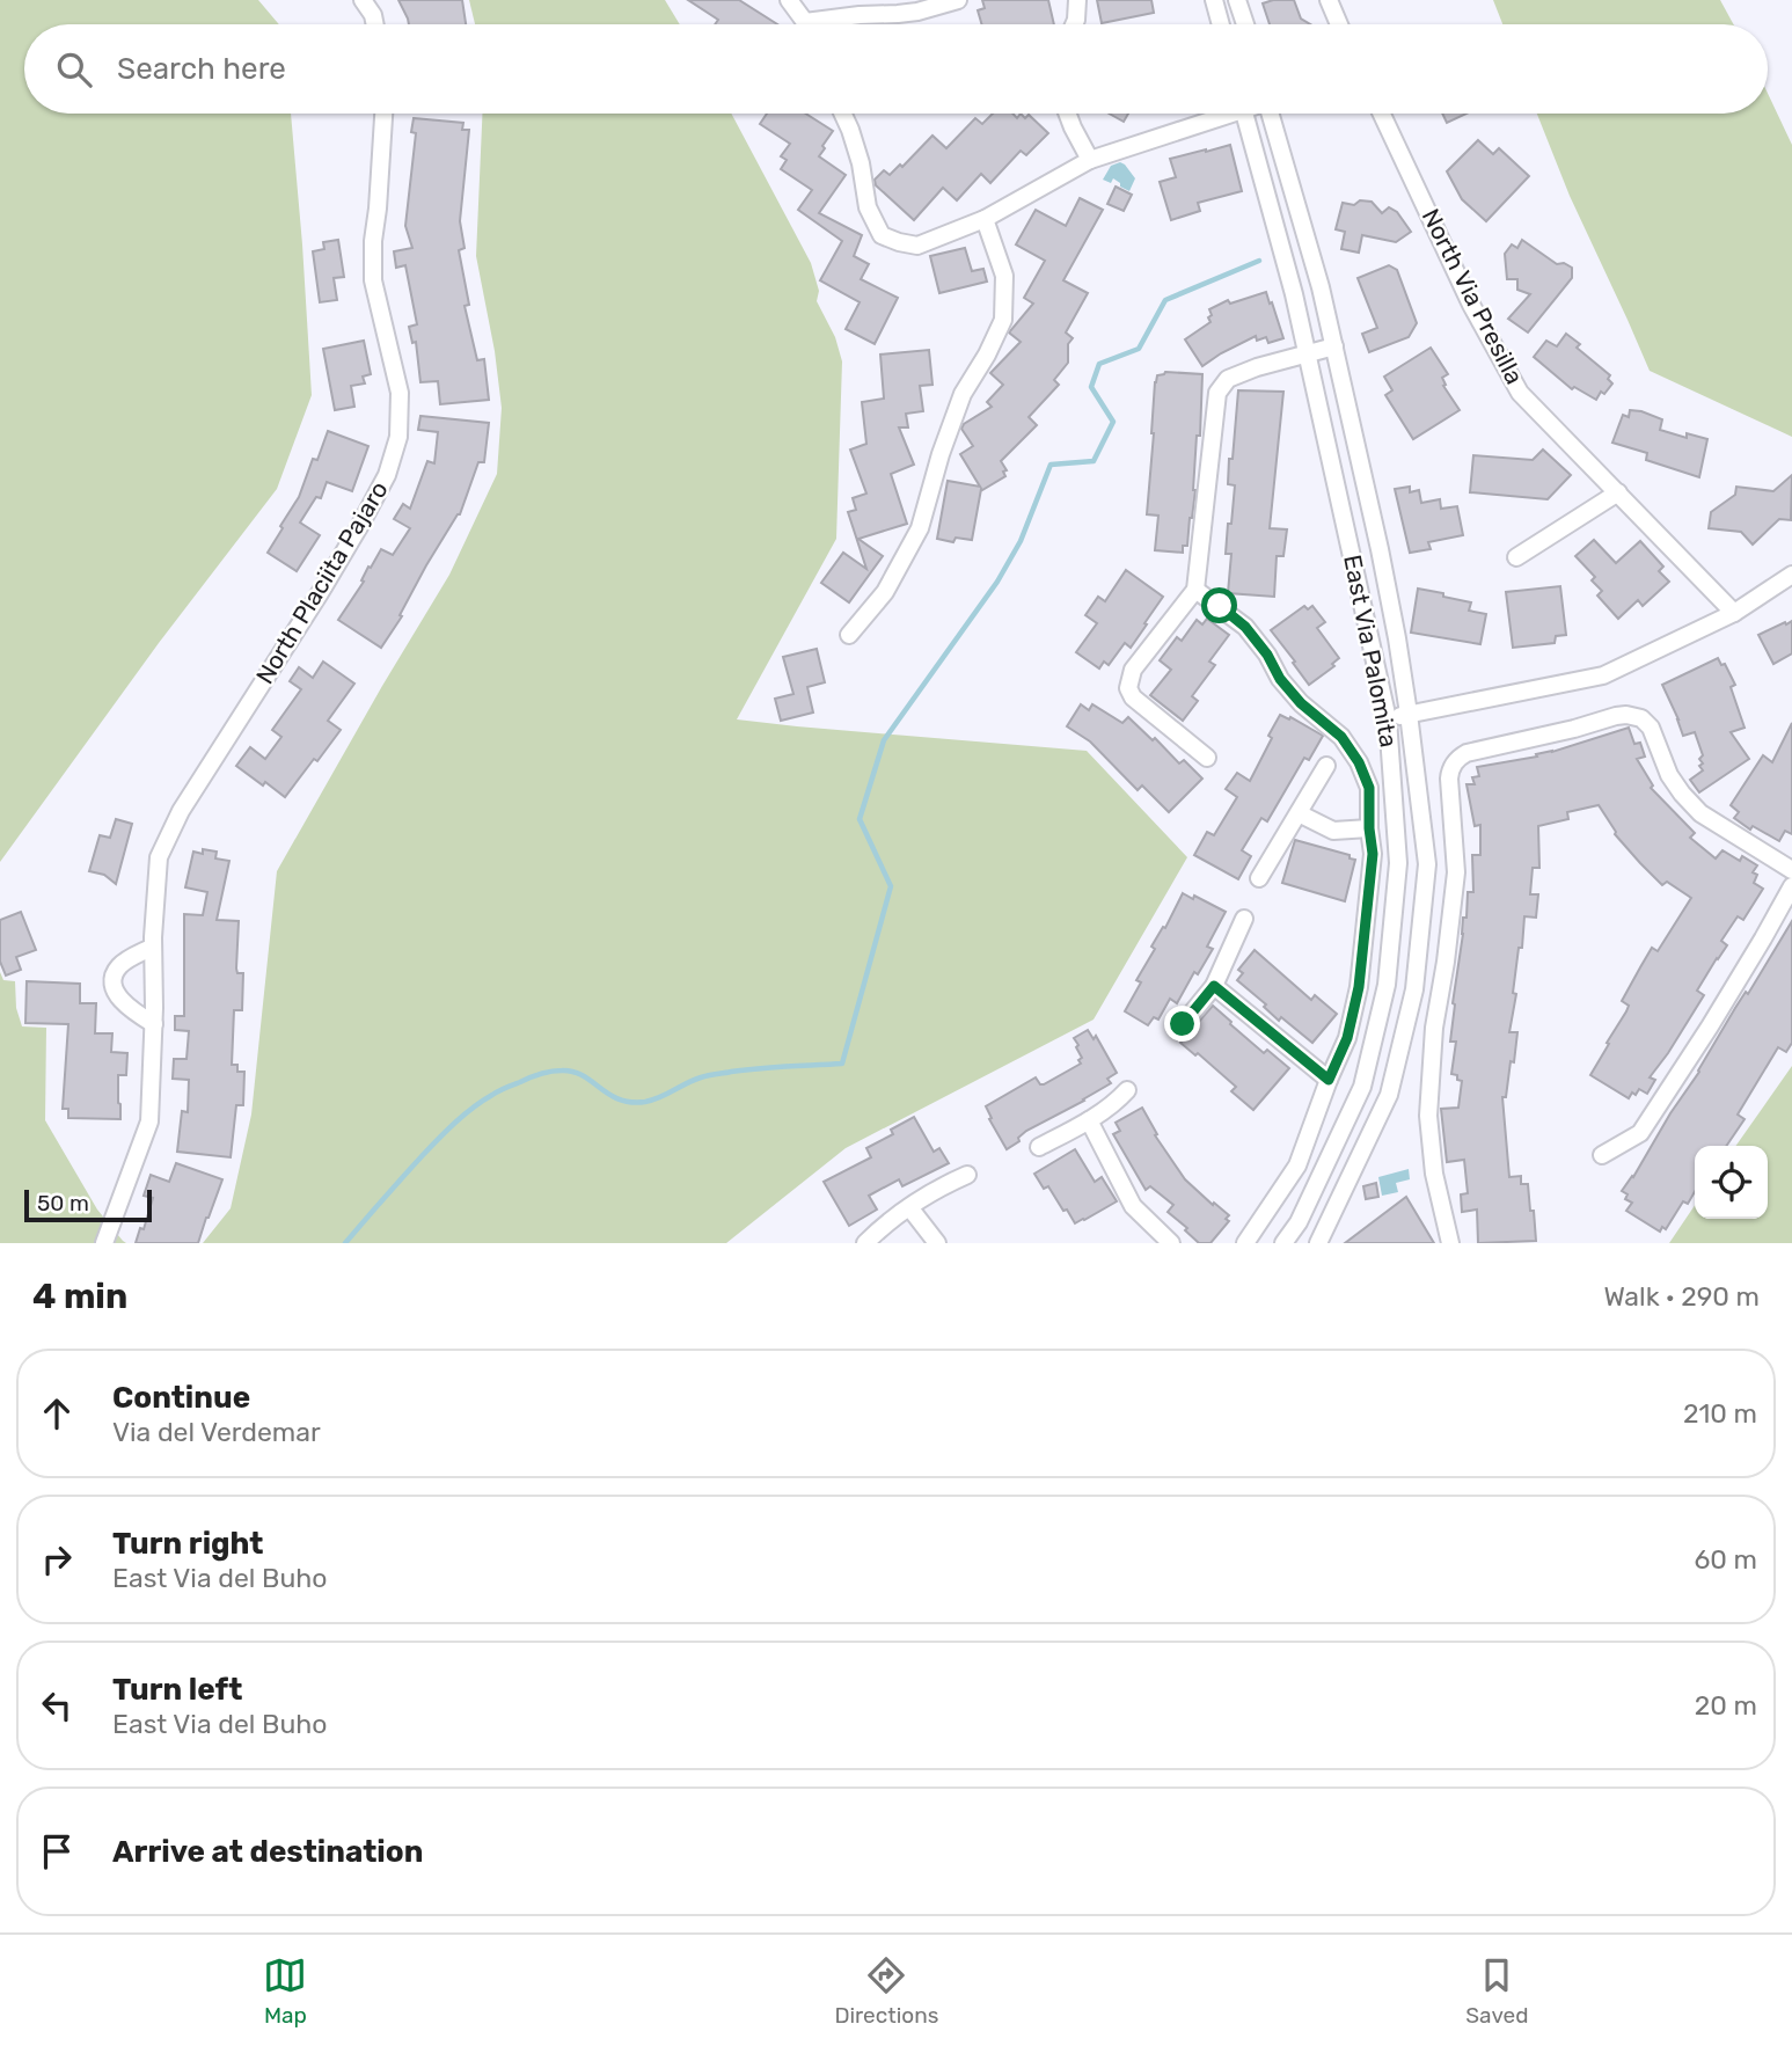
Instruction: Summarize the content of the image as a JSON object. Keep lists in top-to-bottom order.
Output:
{
  "streets": {
    "street": ["North Via Presilla", "North Placiita Pajaro", "East Via Palomita"]
  },
  "scale_bar": "50 m",
  "page": {
    "search": "Search here",
    "scale": "50 m",
    "heading": ["4 min", "Walk · 290 m"],
    "list": [
      ["Continue", "Via del Verdemar", "210 m"],
      ["Turn right", "East Via del Buho", "60 m"],
      ["Turn left", "East Via del Buho", "20 m"],
      "Arrive at destination"
    ],
    "nav": ["Map", "Directions", "Saved"]
  }
}
